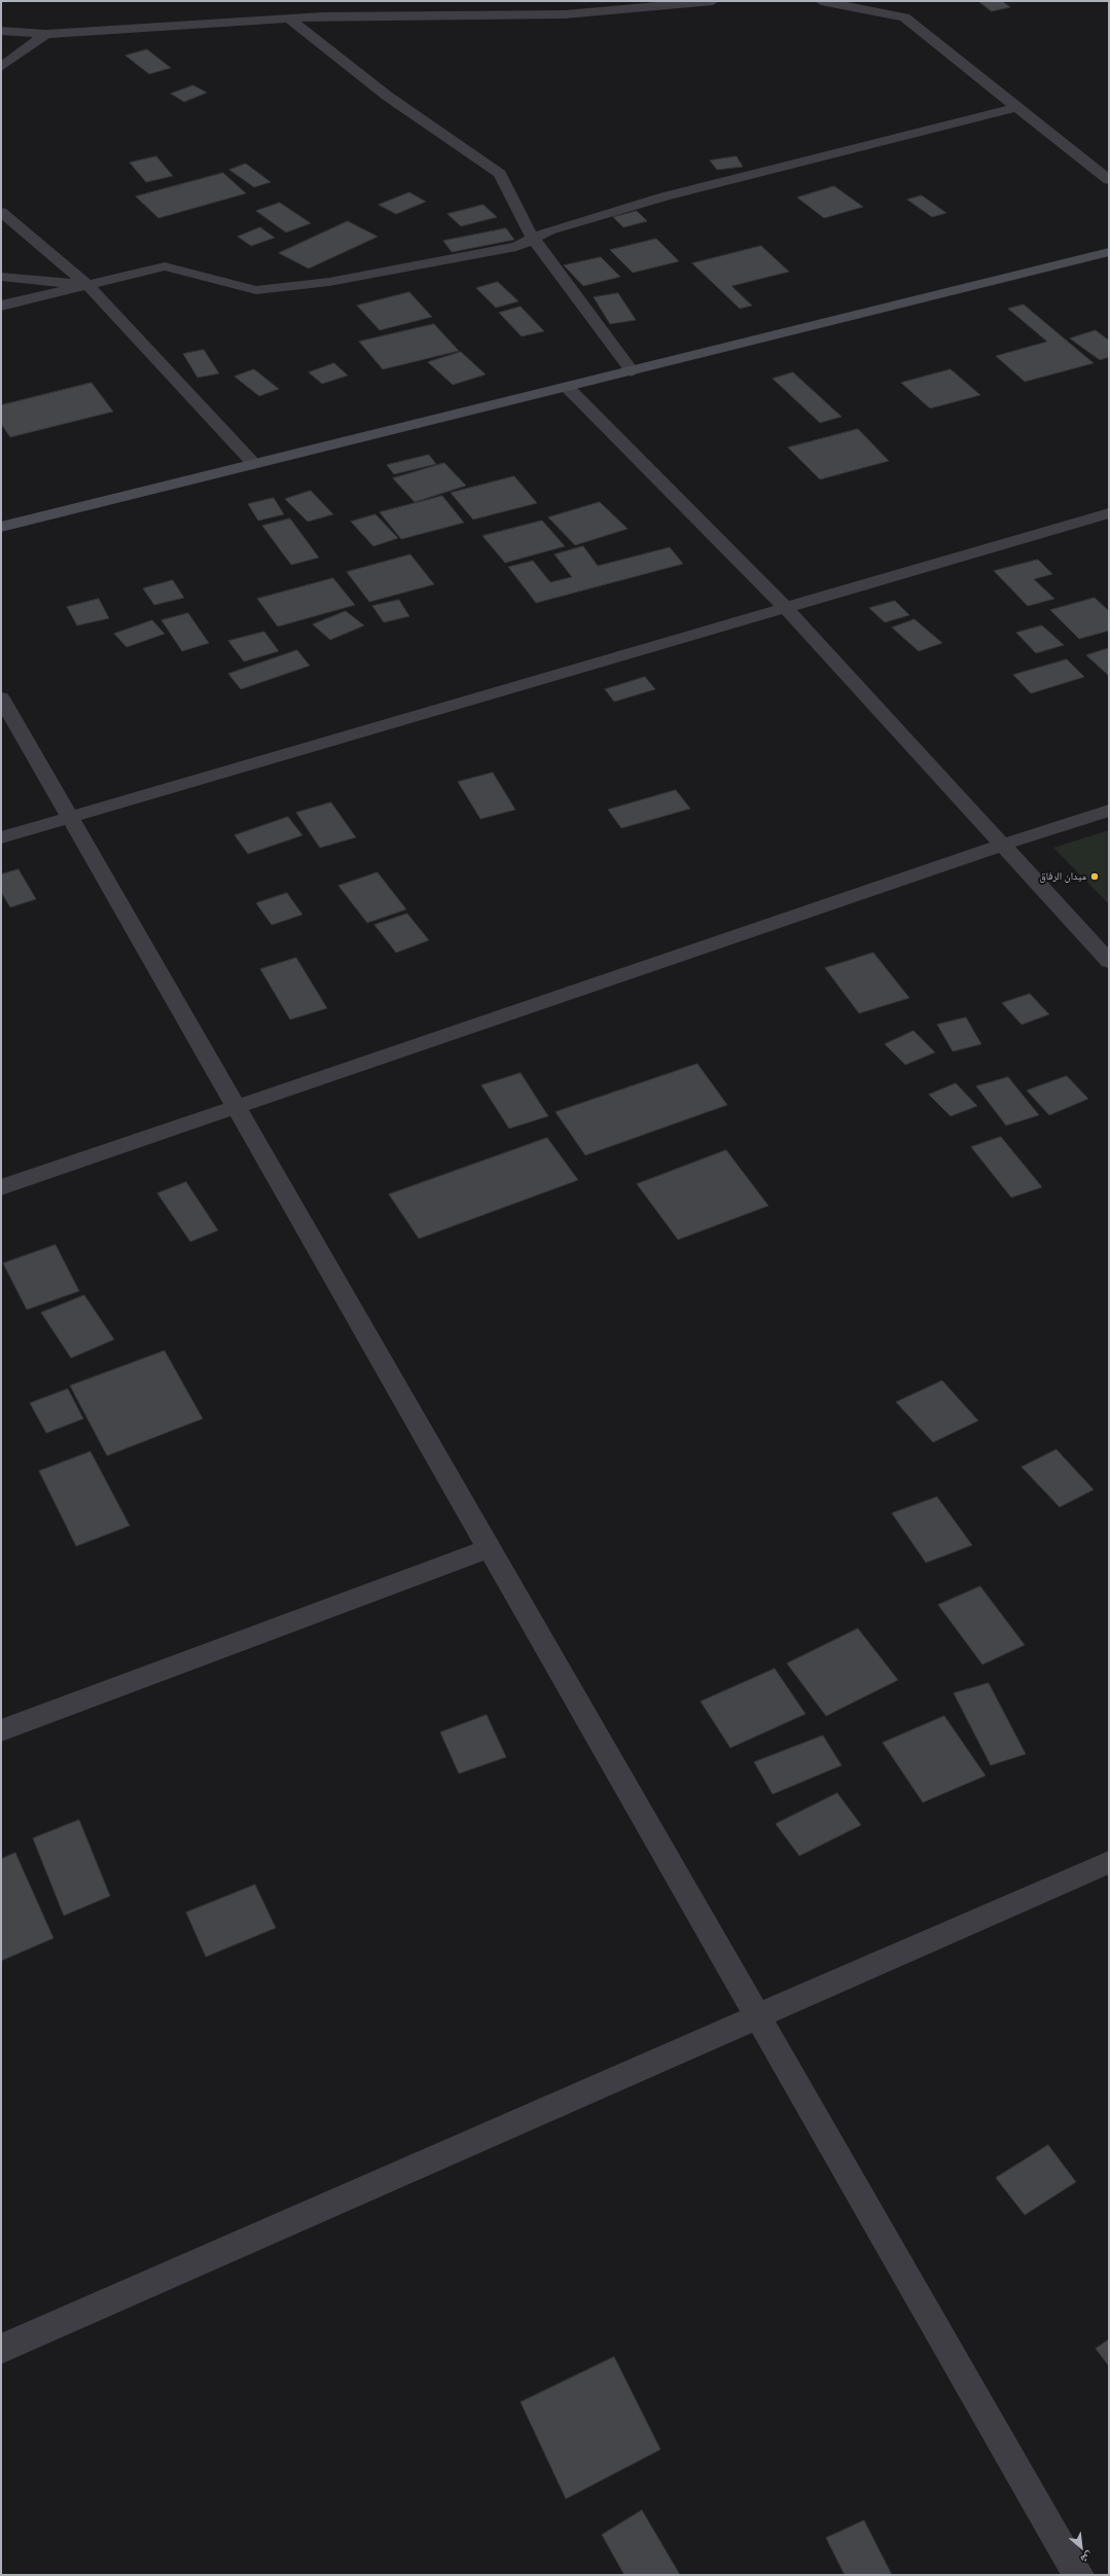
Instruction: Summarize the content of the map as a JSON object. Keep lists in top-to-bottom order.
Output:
{
  "places": ["ميدان الرفاق"],
  "north": "bottom right"
}
